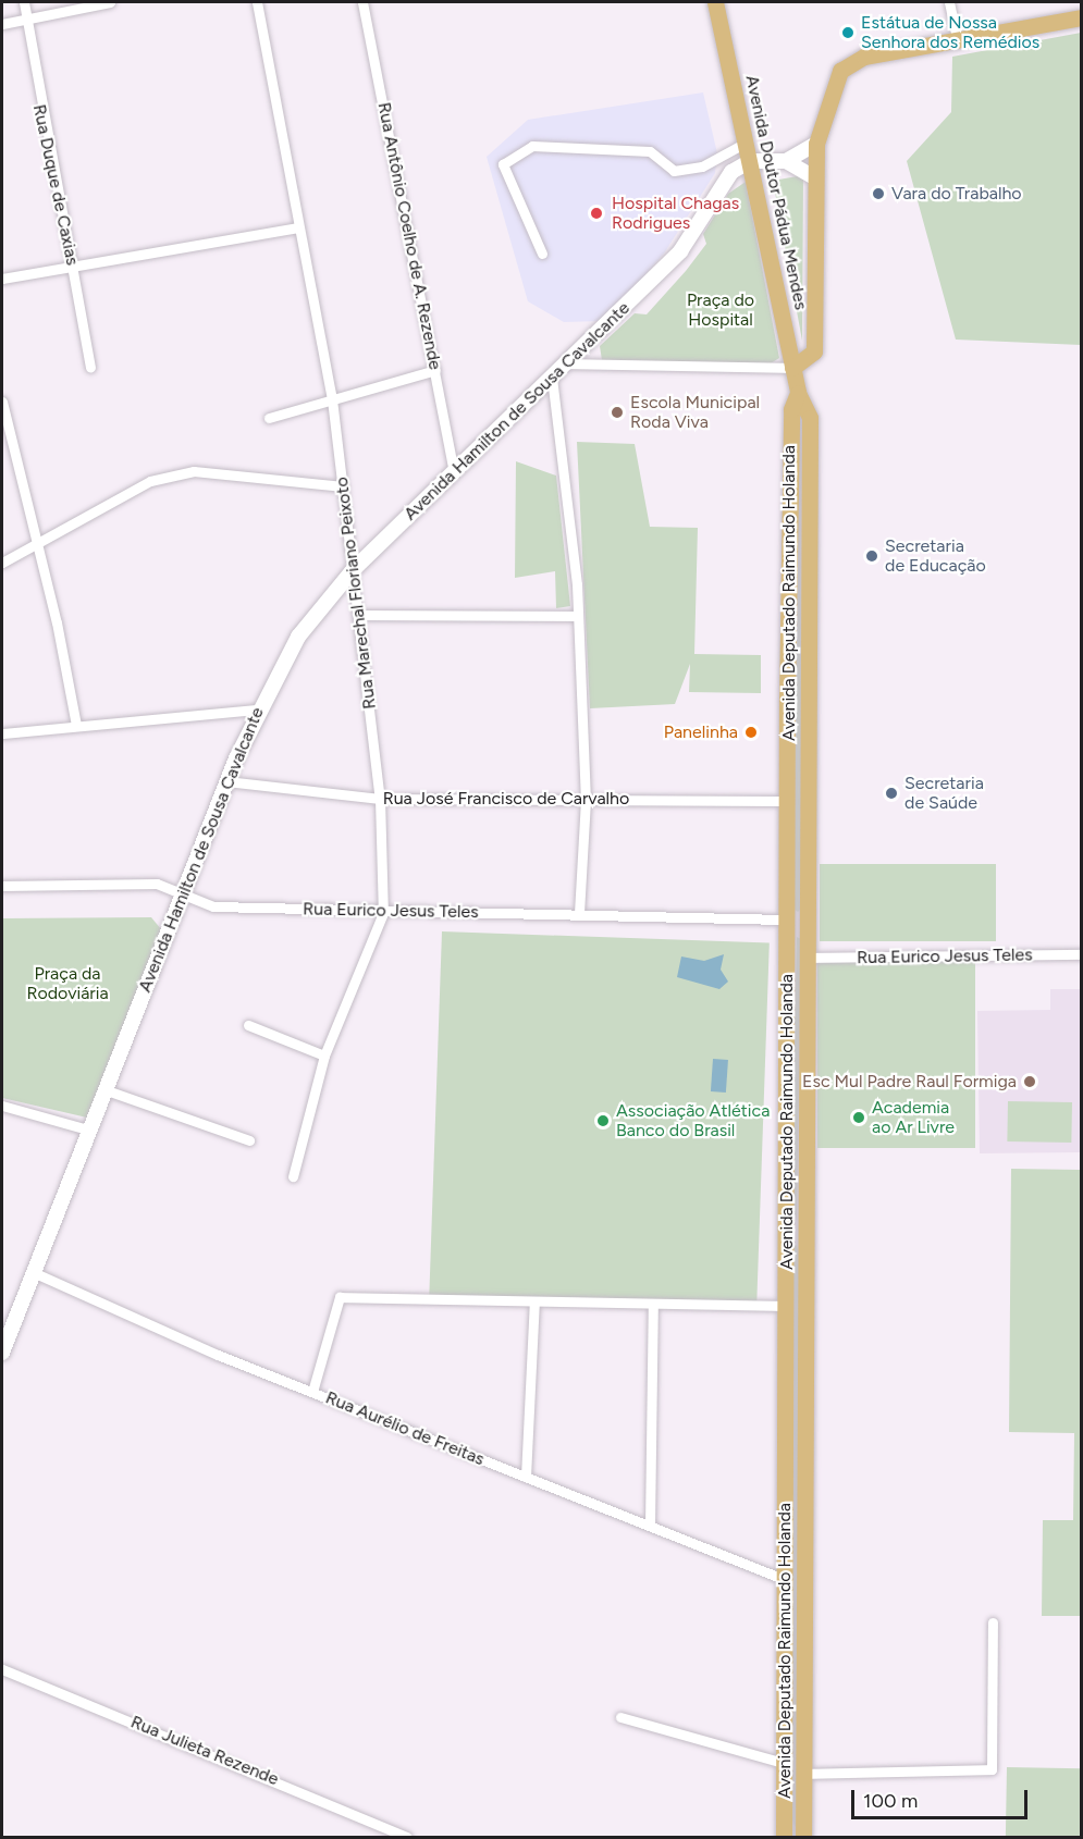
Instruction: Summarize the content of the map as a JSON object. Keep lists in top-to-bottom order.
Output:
{
  "streets": {
    "main road": ["Avenida Doutor Pádua Mendes", "Avenida Hamilton de Sousa Cavalcante", "Avenida Deputado Raimundo Holanda"],
    "street": [
      "Rua Duque de Caxias",
      "Rua Antônio Coelho de A. Rezende",
      "Rua Marechal Floriano Peixoto",
      "Rua José Francisco de Carvalho",
      "Rua Eurico Jesus Teles",
      "Rua Aurélio de Freitas",
      "Rua Julieta Rezende"
    ]
  },
  "crossings": [
    ["Avenida Doutor Pádua Mendes", "Avenida Hamilton de Sousa Cavalcante"],
    ["Avenida Doutor Pádua Mendes", "Avenida Deputado Raimundo Holanda"],
    ["Rua Antônio Coelho de A. Rezende", "Avenida Hamilton de Sousa Cavalcante"],
    ["Avenida Hamilton de Sousa Cavalcante", "Rua Marechal Floriano Peixoto"],
    ["Avenida Hamilton de Sousa Cavalcante", "Rua José Francisco de Carvalho"],
    ["Avenida Hamilton de Sousa Cavalcante", "Rua Eurico Jesus Teles"],
    ["Avenida Hamilton de Sousa Cavalcante", "Rua Aurélio de Freitas"],
    ["Rua Marechal Floriano Peixoto", "Rua José Francisco de Carvalho"],
    ["Rua Marechal Floriano Peixoto", "Rua Eurico Jesus Teles"],
    ["Avenida Deputado Raimundo Holanda", "Rua José Francisco de Carvalho"],
    ["Avenida Deputado Raimundo Holanda", "Rua Eurico Jesus Teles"],
    ["Avenida Deputado Raimundo Holanda", "Rua Aurélio de Freitas"]
  ],
  "parks": ["Praça do Hospital", "Praça da Rodoviária"],
  "places": [
    "Estátua de Nossa Senhora dos Remédios",
    "Vara do Trabalho",
    "Hospital Chagas Rodrigues",
    "Escola Municipal Roda Viva",
    "Secretaria de Educação",
    "Panelinha",
    "Secretaria de Saúde",
    "Esc Mul Padre Raul Formiga",
    "Academia ao Ar Livre",
    "Associação Atlética Banco do Brasil"
  ],
  "scale_bar": "100 m"
}
